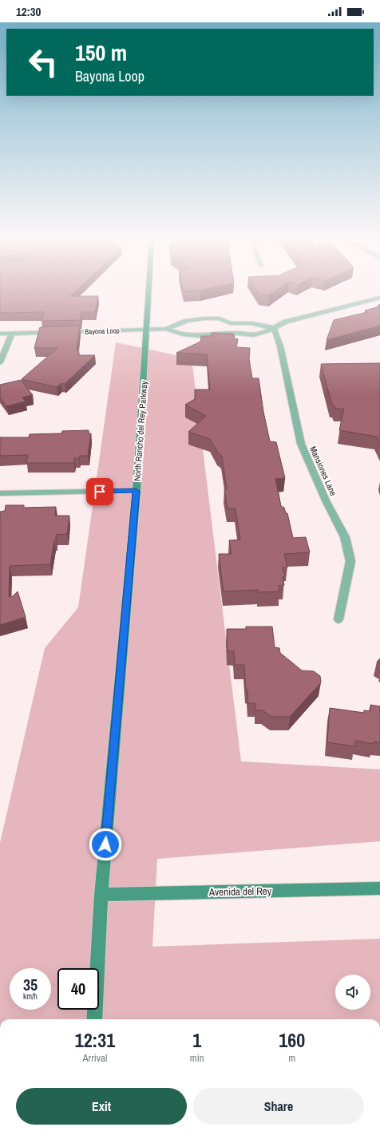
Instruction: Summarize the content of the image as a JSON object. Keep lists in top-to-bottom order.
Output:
{
  "streets": {
    "street": [
      "Bayona Loop",
      "North Rancho del Rey Parkway",
      "Mansiones Lane",
      "Avenida del Rey"
    ]
  },
  "crossings": [
    ["Bayona Loop", "North Rancho del Rey Parkway"],
    ["North Rancho del Rey Parkway", "Avenida del Rey"]
  ],
  "page": {
    "status": "12:30",
    "turn": ["150 m", "Bayona Loop"],
    "speed": "35 km/h",
    "limit": "40",
    "eta": [
      "12:31",
      "Arrival",
      "1",
      "min",
      "160",
      "m"
    ],
    "buttons": ["Exit", "Share"]
  }
}
